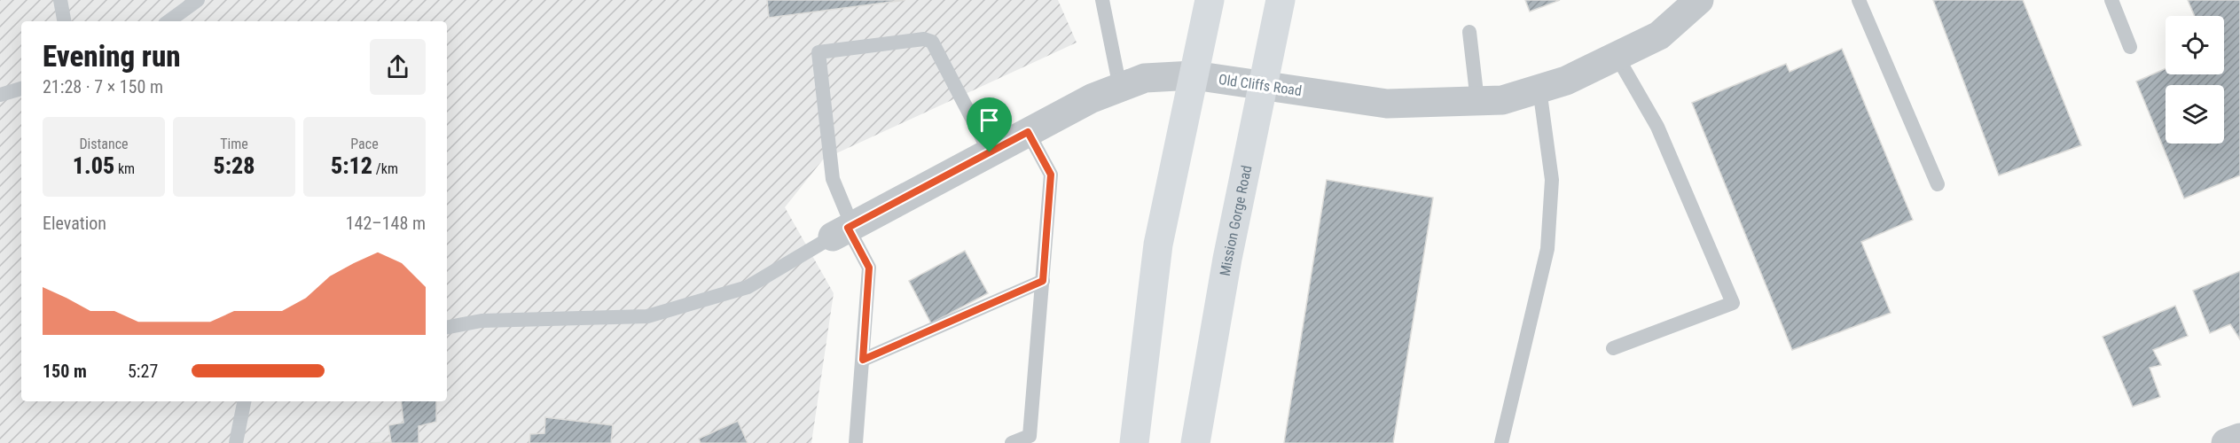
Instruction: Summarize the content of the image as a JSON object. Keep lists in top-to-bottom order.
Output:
{
  "streets": {
    "main road": ["Mission Gorge Road"],
    "street": ["Old Cliffs Road"]
  },
  "crossings": [
    ["Old Cliffs Road", "Mission Gorge Road"]
  ],
  "page": {
    "heading": ["Evening run", "21:28 · 7 × 150 m"],
    "stats": [
      ["Distance", "1.05 km"],
      ["Time", "5:28"],
      ["Pace", "5:12 /km"]
    ],
    "chart": ["Elevation", "142–148 m"],
    "list": [
      {
        "name": "150 m",
        "note": "5:27"
      }
    ]
  }
}
